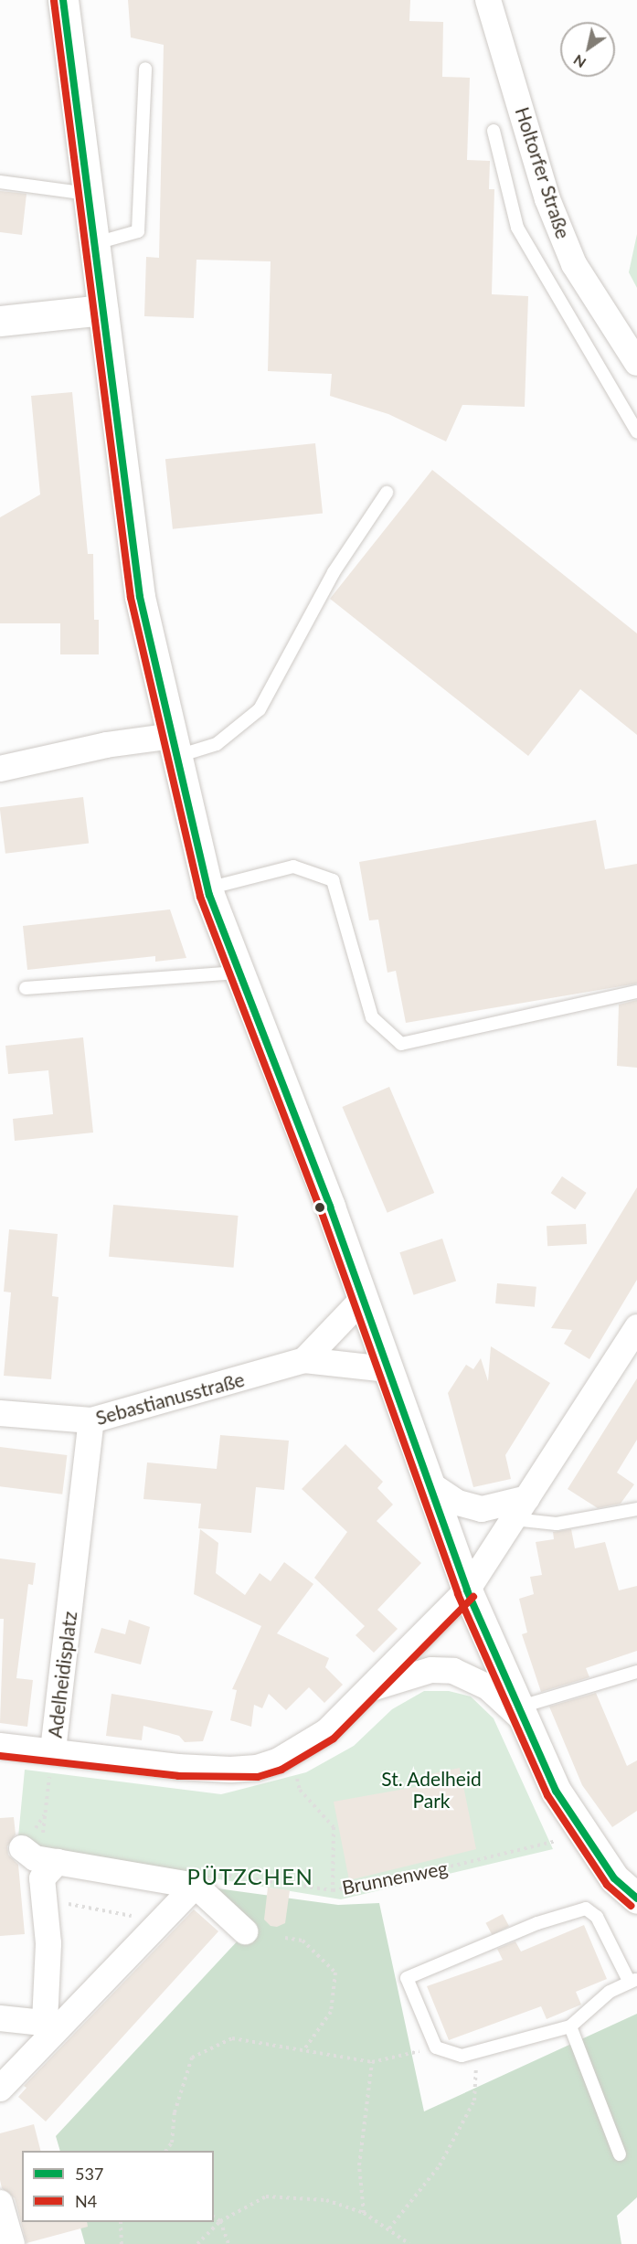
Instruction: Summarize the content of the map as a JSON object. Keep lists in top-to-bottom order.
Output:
{
  "streets": {
    "street": ["Holtorfer Straße", "Sebastianusstraße", "Adelheidisplatz"],
    "path": ["Brunnenweg"]
  },
  "crossings": [
    ["Sebastianusstraße", "Adelheidisplatz"]
  ],
  "districts": ["PÜTZCHEN"],
  "parks": ["St. Adelheid Park"],
  "lines": ["transit line 537", "transit line N4"],
  "legend": ["537", "N4"],
  "north": "bottom left"
}
